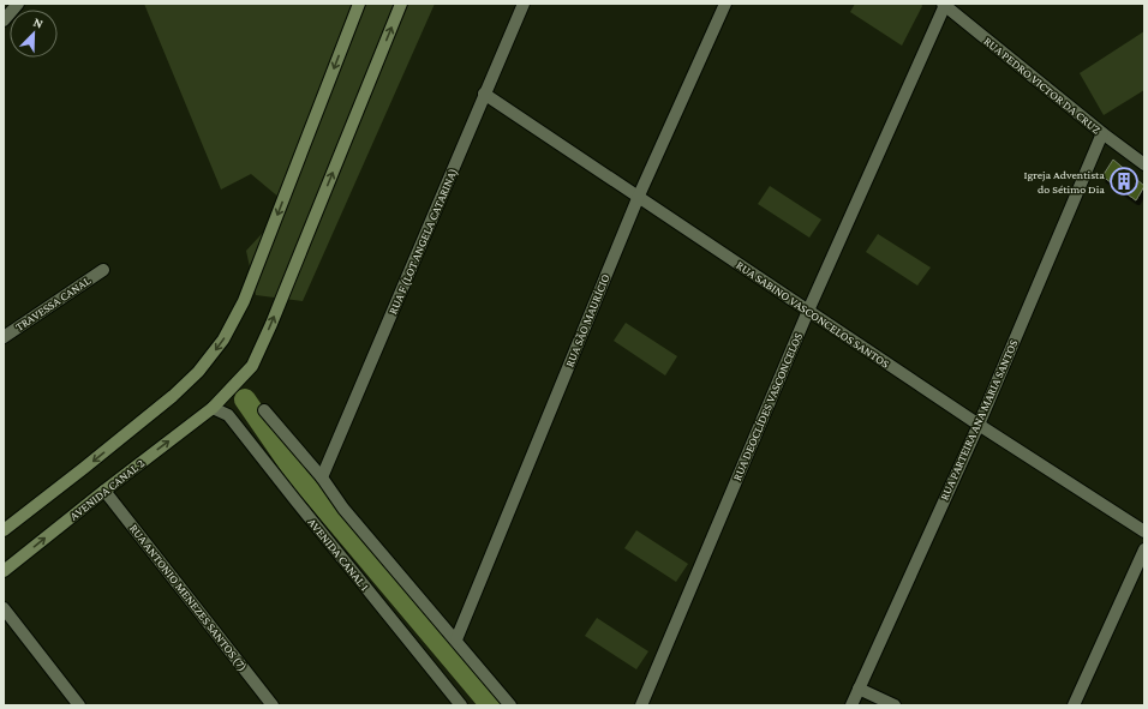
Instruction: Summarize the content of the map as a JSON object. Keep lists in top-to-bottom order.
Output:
{
  "streets": {
    "main road": ["AVENIDA CANAL 2"],
    "street": [
      "RUA PEDRO VICTOR DA CRUZ",
      "RUA F (LOT ANGELA CATARINA)",
      "TRAVESSA CANAL",
      "RUA SABINO VASCONCELOS SANTOS",
      "RUA SÃO MAURÍCIO",
      "RUA DEOCLÍDES VASCONCELOS",
      "RUA PARTEIRA ANA MARIA SANTOS",
      "AVENIDA CANAL 1",
      "RUA ANTONIO MENEZES SANTOS (7)"
    ]
  },
  "crossings": [
    ["RUA PEDRO VICTOR DA CRUZ", "RUA DEOCLÍDES VASCONCELOS"],
    ["RUA PEDRO VICTOR DA CRUZ", "RUA PARTEIRA ANA MARIA SANTOS"],
    ["RUA F (LOT ANGELA CATARINA)", "RUA SABINO VASCONCELOS SANTOS"],
    ["RUA SABINO VASCONCELOS SANTOS", "RUA SÃO MAURÍCIO"],
    ["RUA SABINO VASCONCELOS SANTOS", "RUA DEOCLÍDES VASCONCELOS"],
    ["RUA SABINO VASCONCELOS SANTOS", "RUA PARTEIRA ANA MARIA SANTOS"],
    ["AVENIDA CANAL 2", "AVENIDA CANAL 1"],
    ["AVENIDA CANAL 2", "RUA ANTONIO MENEZES SANTOS (7)"]
  ],
  "places": {
    "building": ["Igreja Adventista do Sétimo Dia"]
  },
  "north": "top right"
}
